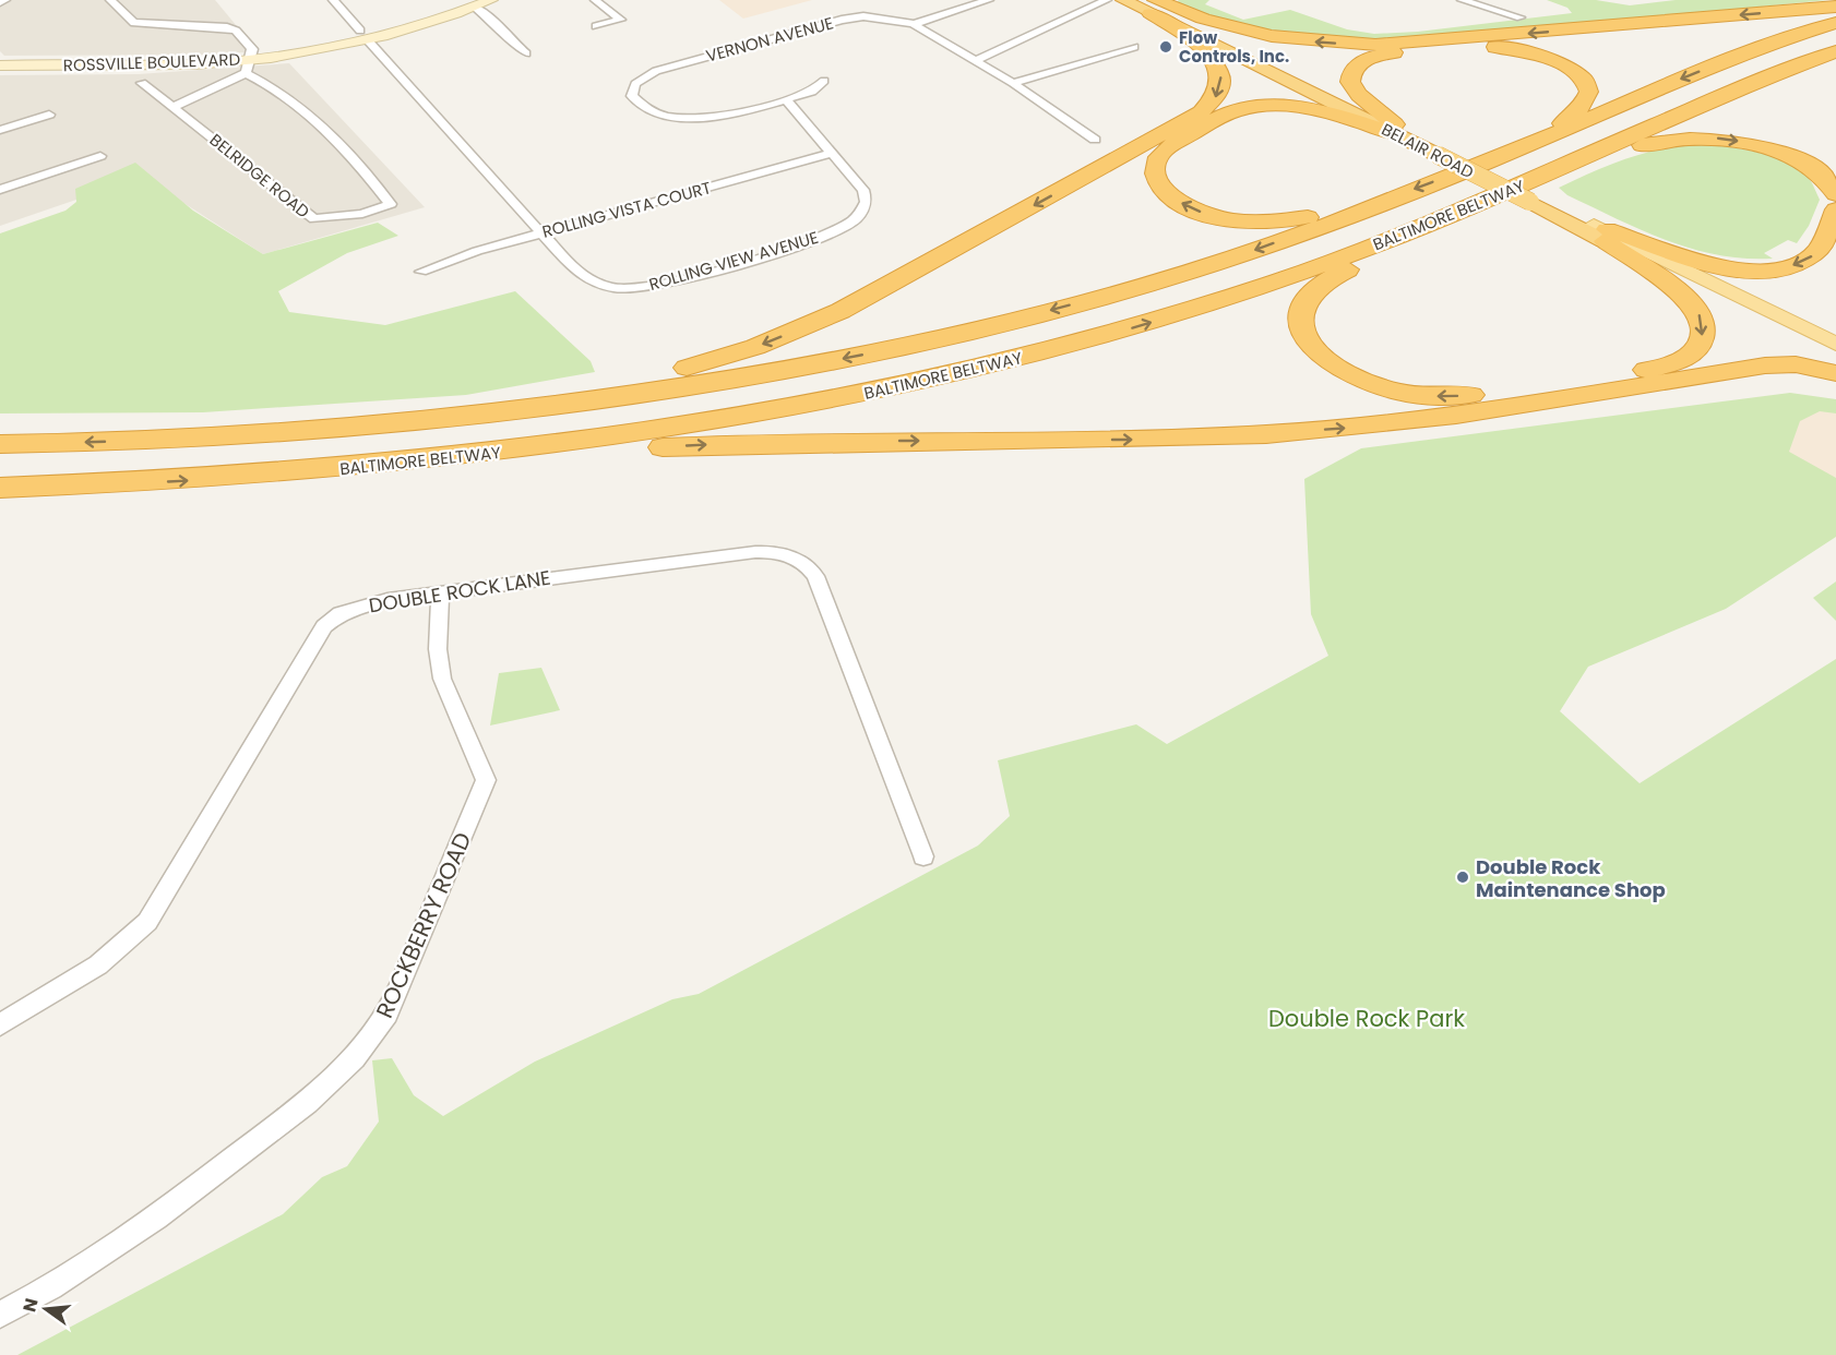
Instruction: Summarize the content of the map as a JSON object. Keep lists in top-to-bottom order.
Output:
{
  "streets": {
    "highway": ["BELAIR ROAD", "BALTIMORE BELTWAY"],
    "main road": ["ROSSVILLE BOULEVARD"],
    "street": [
      "VERNON AVENUE",
      "BELRIDGE ROAD",
      "ROLLING VISTA COURT",
      "ROLLING VIEW AVENUE",
      "DOUBLE ROCK LANE",
      "ROCKBERRY ROAD"
    ]
  },
  "crossings": [
    ["VERNON AVENUE", "ROLLING VIEW AVENUE"],
    ["ROSSVILLE BOULEVARD", "BELRIDGE ROAD"],
    ["ROSSVILLE BOULEVARD", "ROLLING VIEW AVENUE"],
    ["ROLLING VISTA COURT", "ROLLING VIEW AVENUE"],
    ["DOUBLE ROCK LANE", "ROCKBERRY ROAD"]
  ],
  "parks": ["Double Rock Park"],
  "places": ["Flow Controls, Inc.", "Double Rock Maintenance Shop"],
  "north": "left"
}
